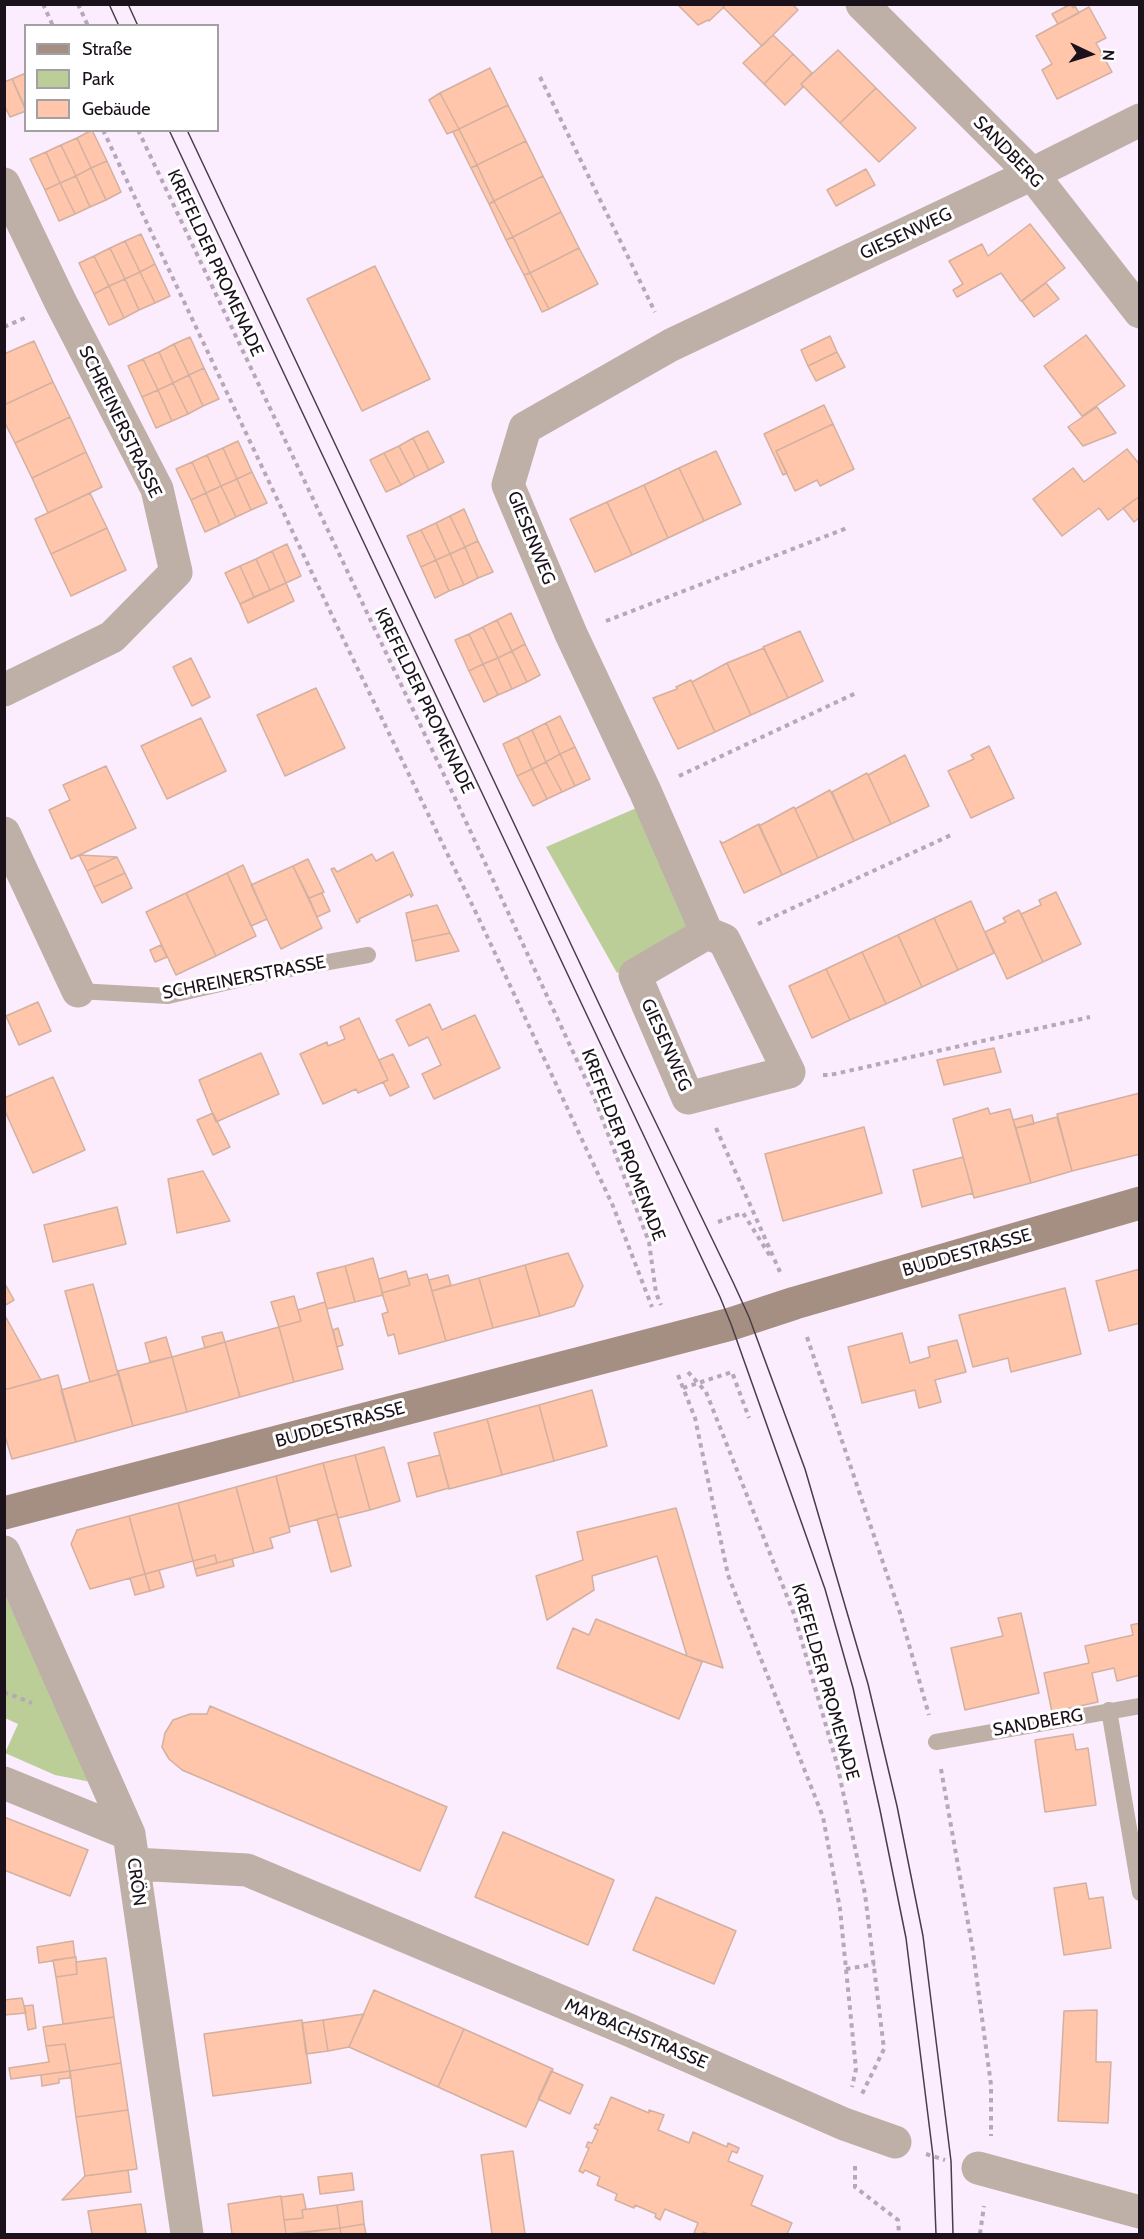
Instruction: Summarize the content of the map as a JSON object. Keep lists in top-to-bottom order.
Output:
{
  "streets": {
    "main road": ["BUDDESTRASSE"],
    "street": [
      "SANDBERG",
      "GIESENWEG",
      "SCHREINERSTRASSE",
      "CRÖN",
      "MAYBACHSTRASSE"
    ],
    "path": ["KREFELDER PROMENADE"]
  },
  "crossings": [
    ["SANDBERG", "GIESENWEG"],
    ["KREFELDER PROMENADE", "BUDDESTRASSE"],
    ["KREFELDER PROMENADE", "MAYBACHSTRASSE"],
    ["CRÖN", "MAYBACHSTRASSE"]
  ],
  "legend": ["Straße", "Park", "Gebäude"],
  "north": "right"
}
